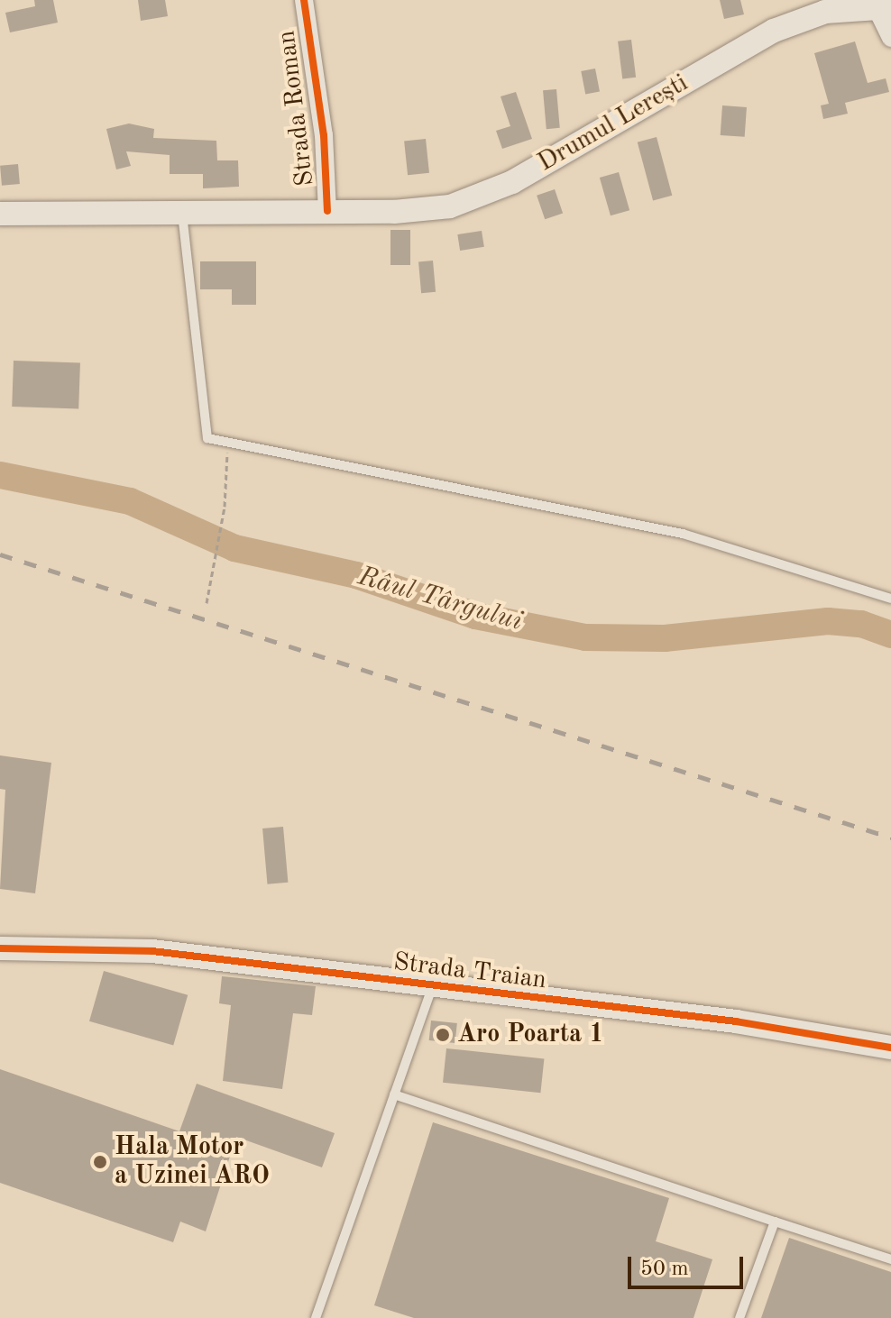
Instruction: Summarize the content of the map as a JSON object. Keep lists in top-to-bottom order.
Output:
{
  "streets": {
    "main road": ["Drumul Lerești", "Strada Traian"],
    "street": ["Strada Roman"]
  },
  "crossings": [
    ["Strada Roman", "Drumul Lerești"]
  ],
  "water": ["Râul Târgului"],
  "places": ["Aro Poarta 1", "Hala Motor a Uzinei ARO"],
  "scale_bar": "50 m"
}
